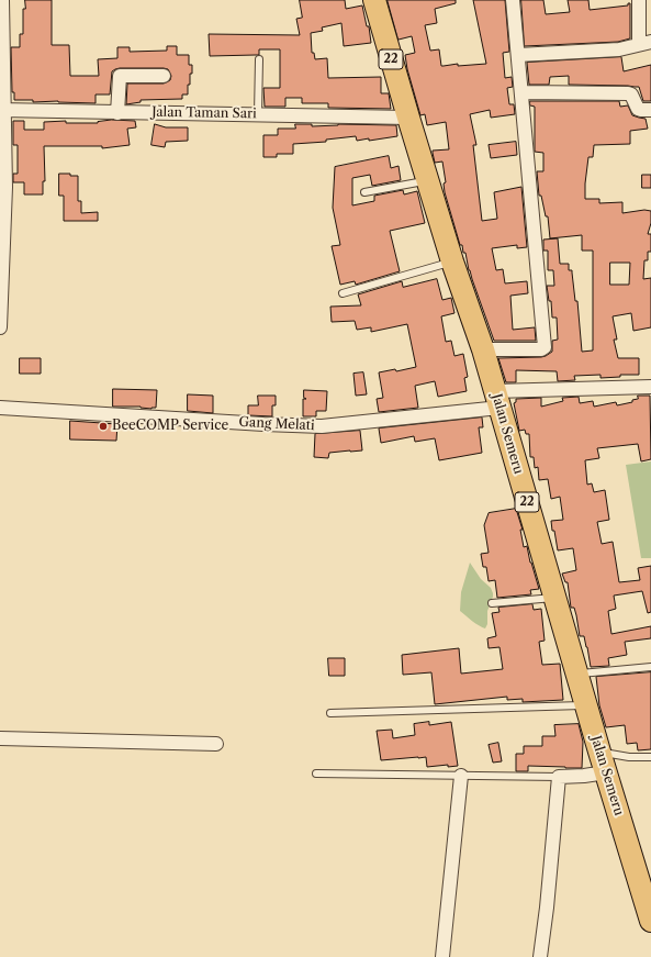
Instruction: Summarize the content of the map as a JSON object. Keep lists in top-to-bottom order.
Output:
{
  "streets": {
    "highway": ["22", "Jalan Semeru"],
    "street": ["Jalan Taman Sari", "Gang Melati"]
  },
  "crossings": [
    ["Jalan Taman Sari", "Jalan Semeru"],
    ["Gang Melati", "Jalan Semeru"]
  ],
  "places": ["BeeCOMP Service"]
}
